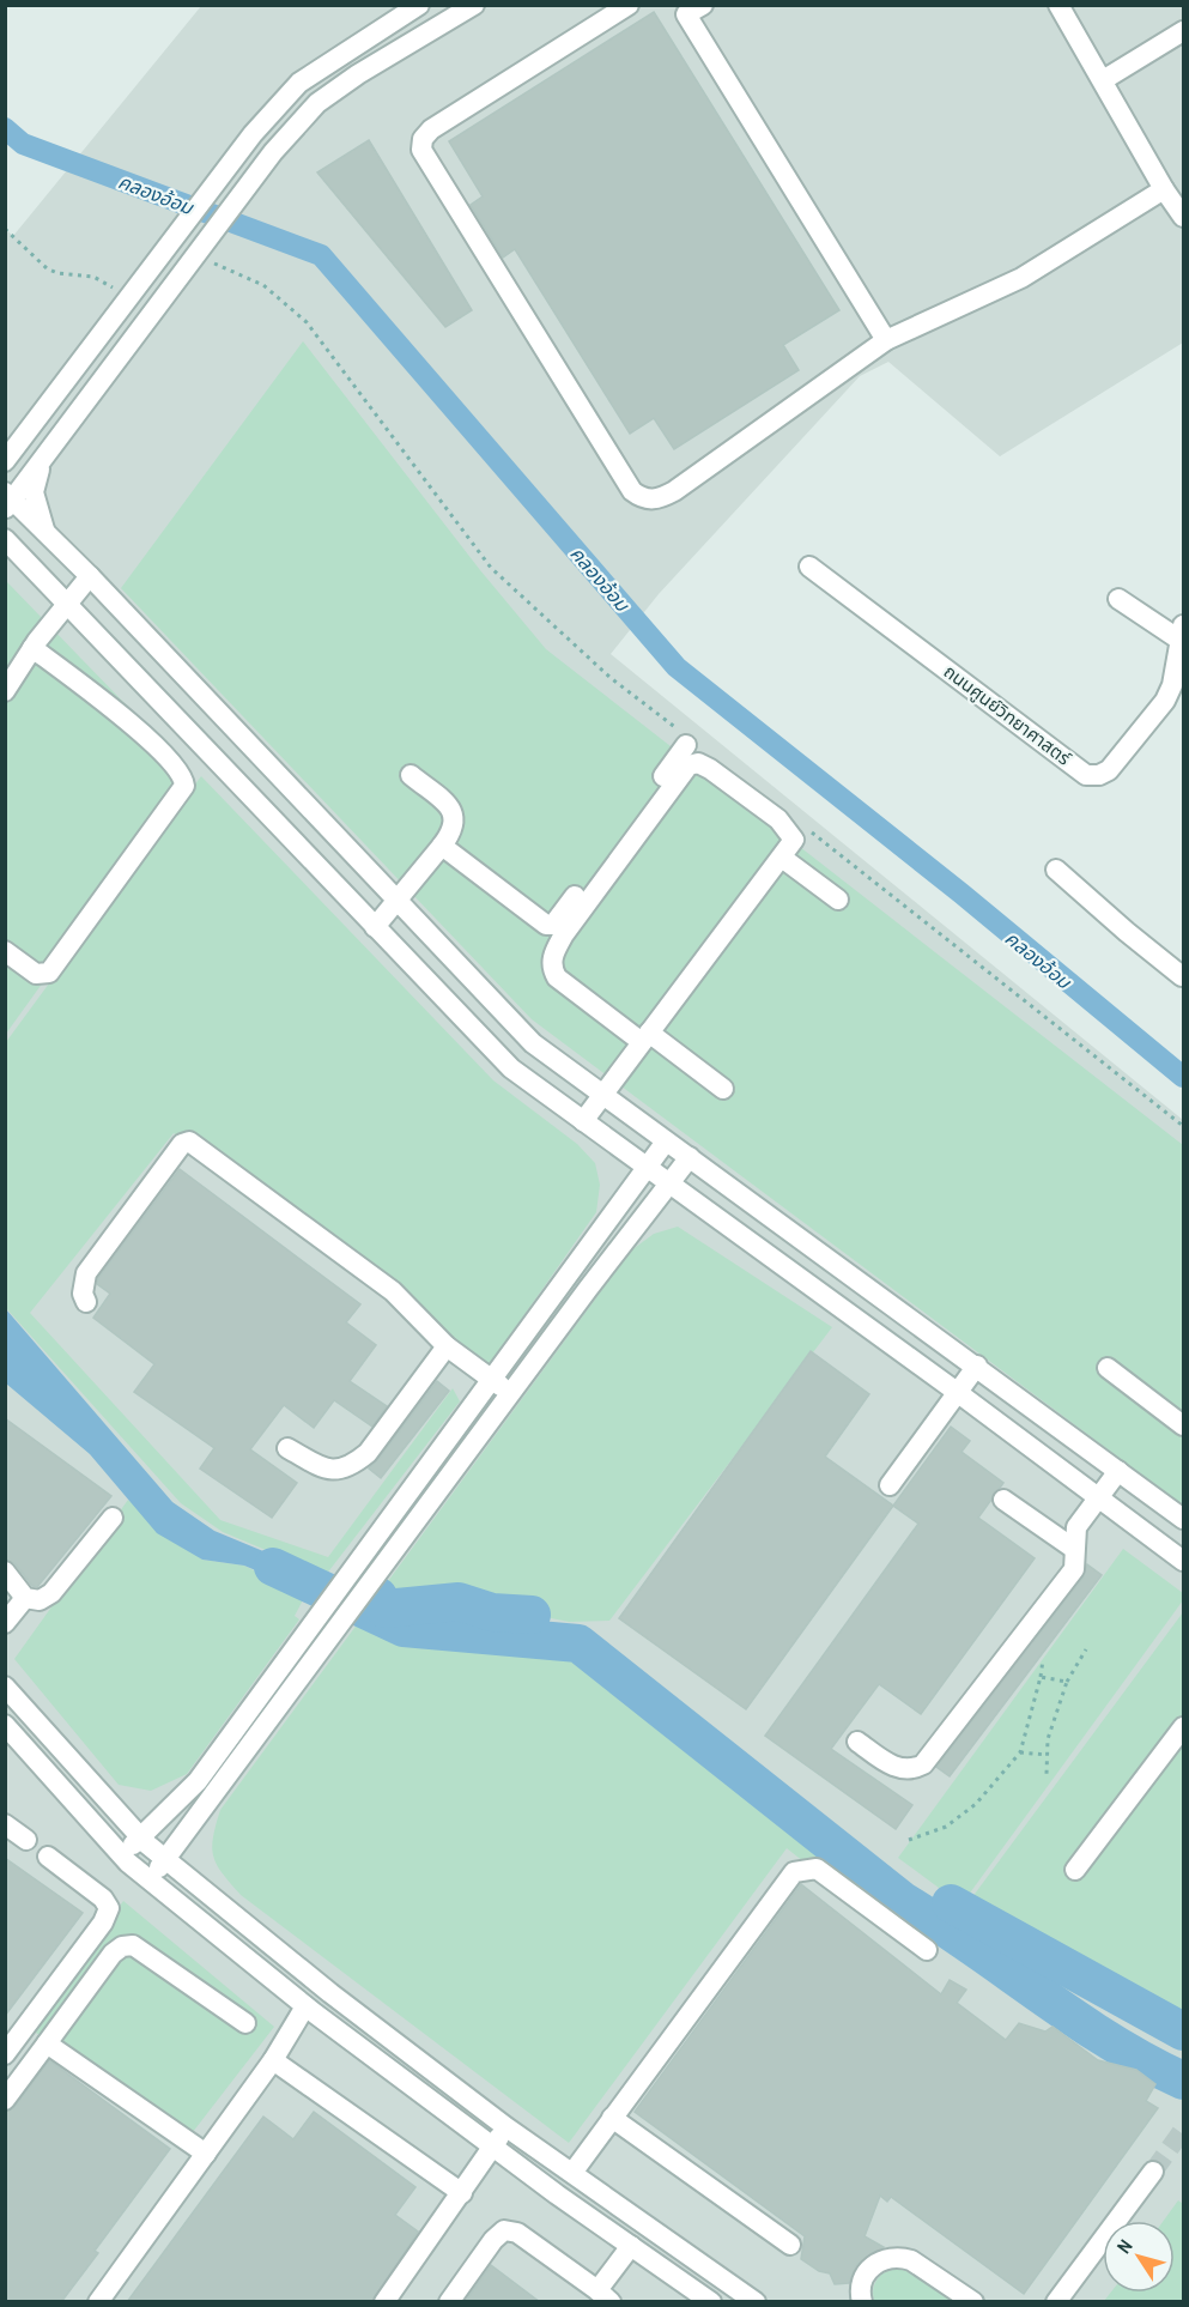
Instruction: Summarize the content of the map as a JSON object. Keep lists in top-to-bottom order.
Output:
{
  "streets": {
    "street": ["ถนนศูนย์วิทยาศาสตร์"]
  },
  "water": ["คลองอ้อม"],
  "north": "top left"
}
